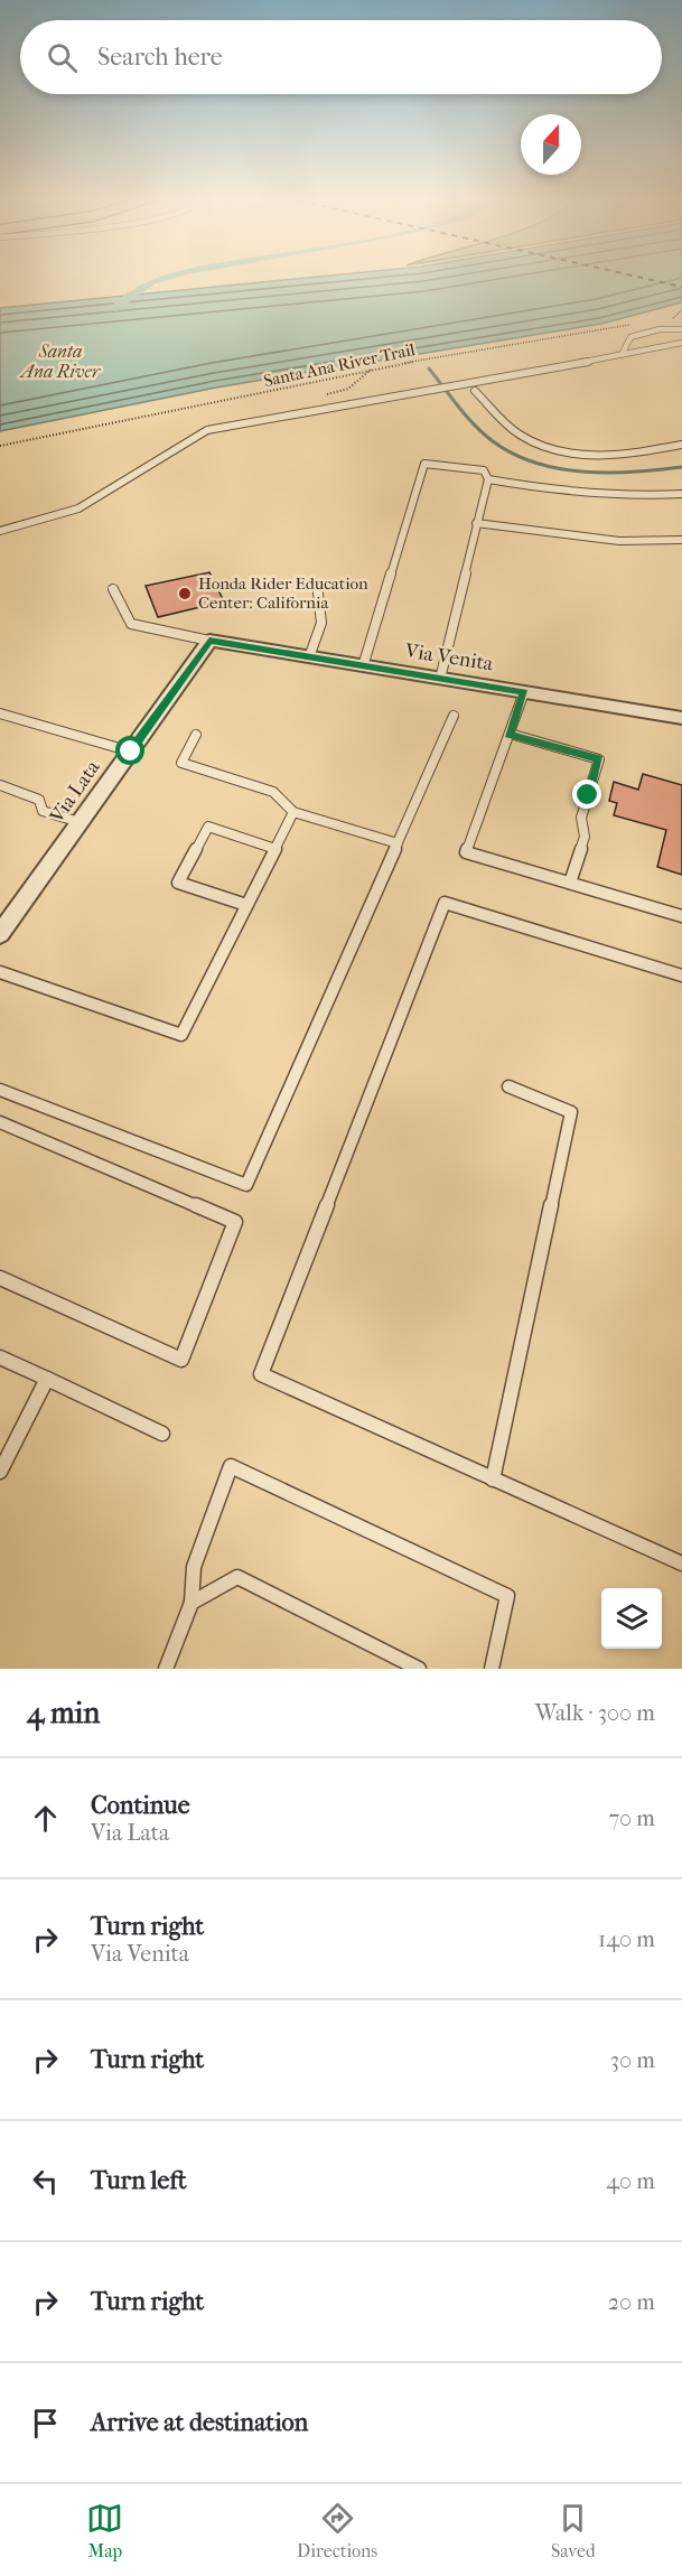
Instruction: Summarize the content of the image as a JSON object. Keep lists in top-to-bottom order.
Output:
{
  "streets": {
    "street": ["Via Venita", "Via Lata"],
    "path": ["Santa Ana River Trail"]
  },
  "crossings": [
    ["Via Venita", "Via Lata"]
  ],
  "water": ["Santa Ana River"],
  "places": ["Honda Rider Education Center: California"],
  "north": "top",
  "page": {
    "search": "Search here",
    "heading": ["4 min", "Walk · 300 m"],
    "list": [
      ["Continue", "Via Lata", "70 m"],
      ["Turn right", "Via Venita", "140 m"],
      ["Turn right", "30 m"],
      ["Turn left", "40 m"],
      ["Turn right", "20 m"],
      "Arrive at destination"
    ],
    "nav": ["Map", "Directions", "Saved"]
  }
}
